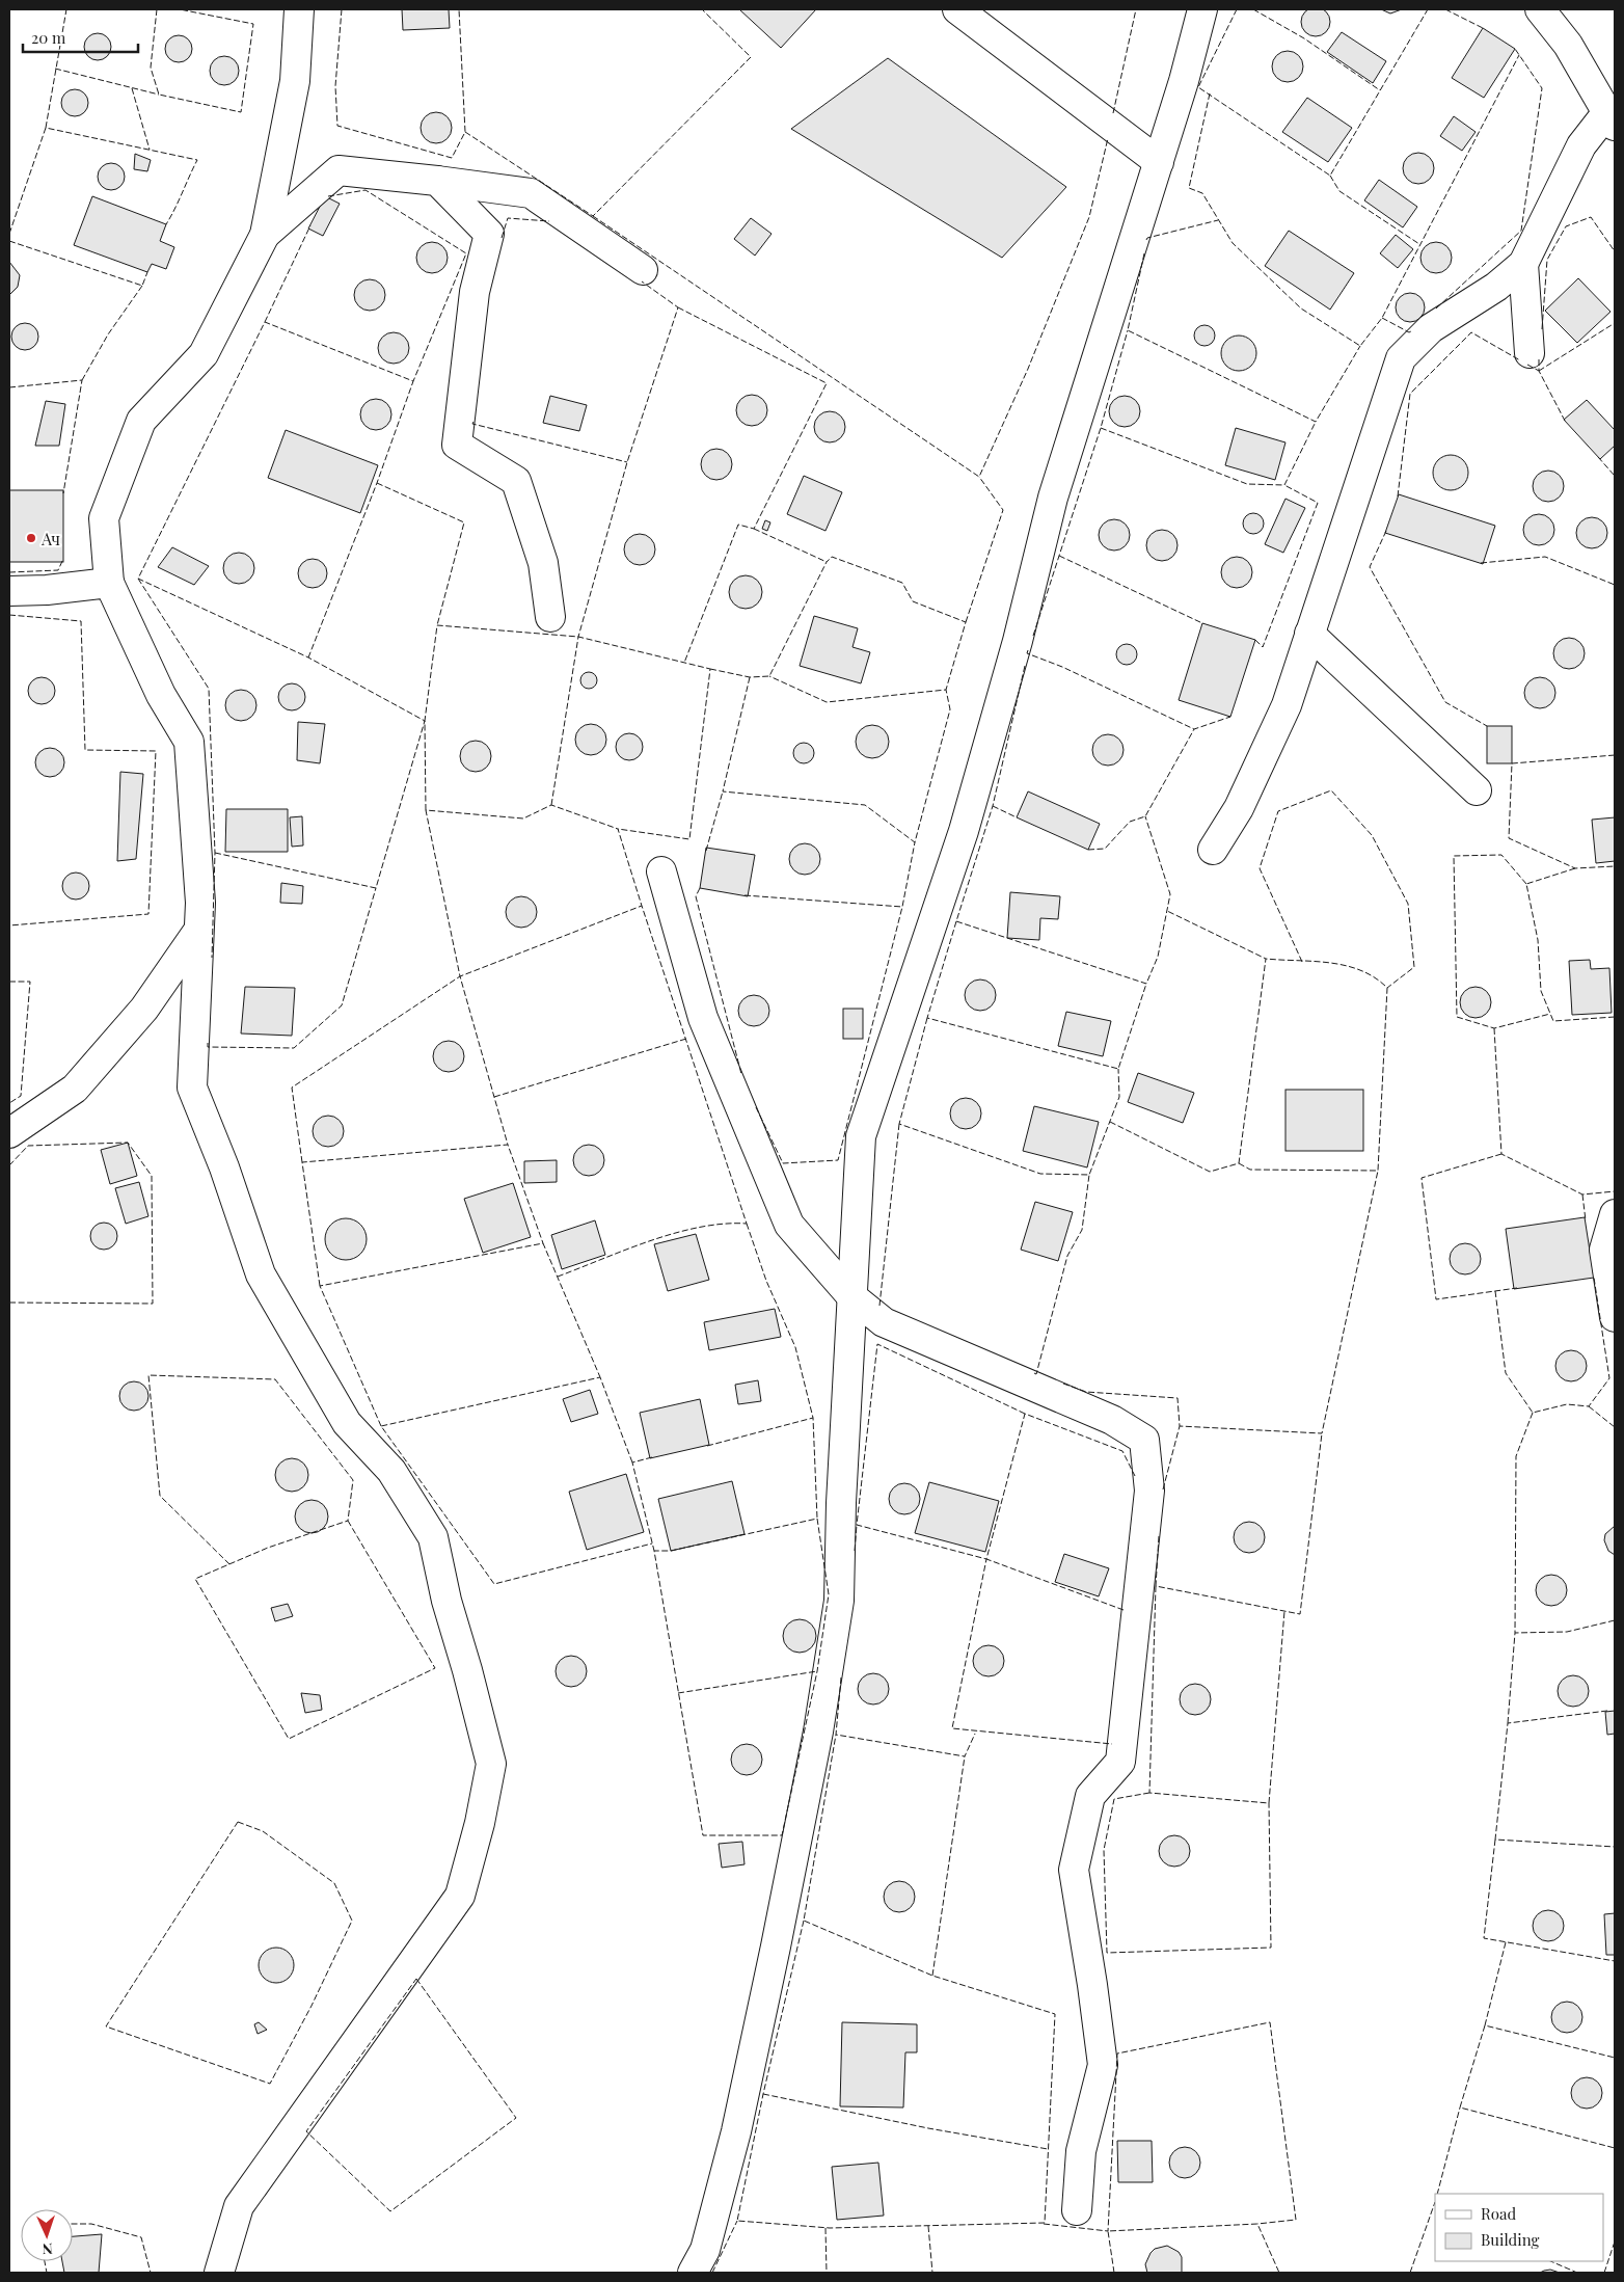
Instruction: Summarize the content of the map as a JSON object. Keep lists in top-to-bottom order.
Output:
{
  "places": ["Ач"],
  "legend": ["Road", "Building"],
  "scale_bar": "20 m",
  "north": "bottom"
}
